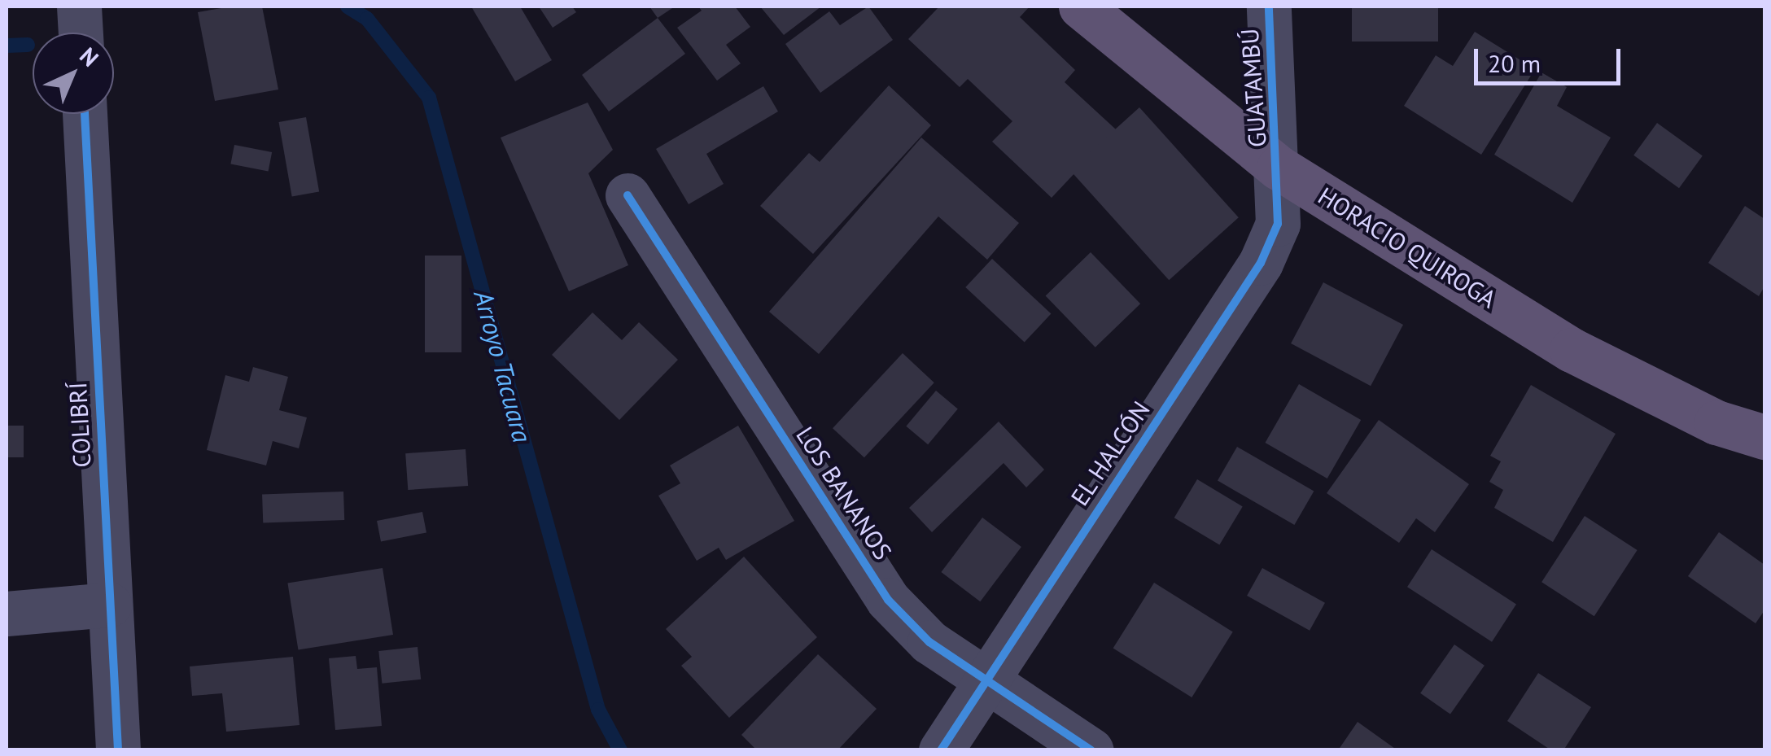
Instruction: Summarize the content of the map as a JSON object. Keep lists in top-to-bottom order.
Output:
{
  "streets": {
    "main road": ["HORACIO QUIROGA"],
    "street": [
      "GUATAMBÚ",
      "COLIBRÍ",
      "EL HALCÓN",
      "LOS BANANOS"
    ]
  },
  "crossings": [
    ["GUATAMBÚ", "HORACIO QUIROGA"],
    ["GUATAMBÚ", "EL HALCÓN"],
    ["HORACIO QUIROGA", "EL HALCÓN"],
    ["EL HALCÓN", "LOS BANANOS"]
  ],
  "water": ["Arroyo Tacuara"],
  "scale_bar": "20 m",
  "north": "top right"
}
